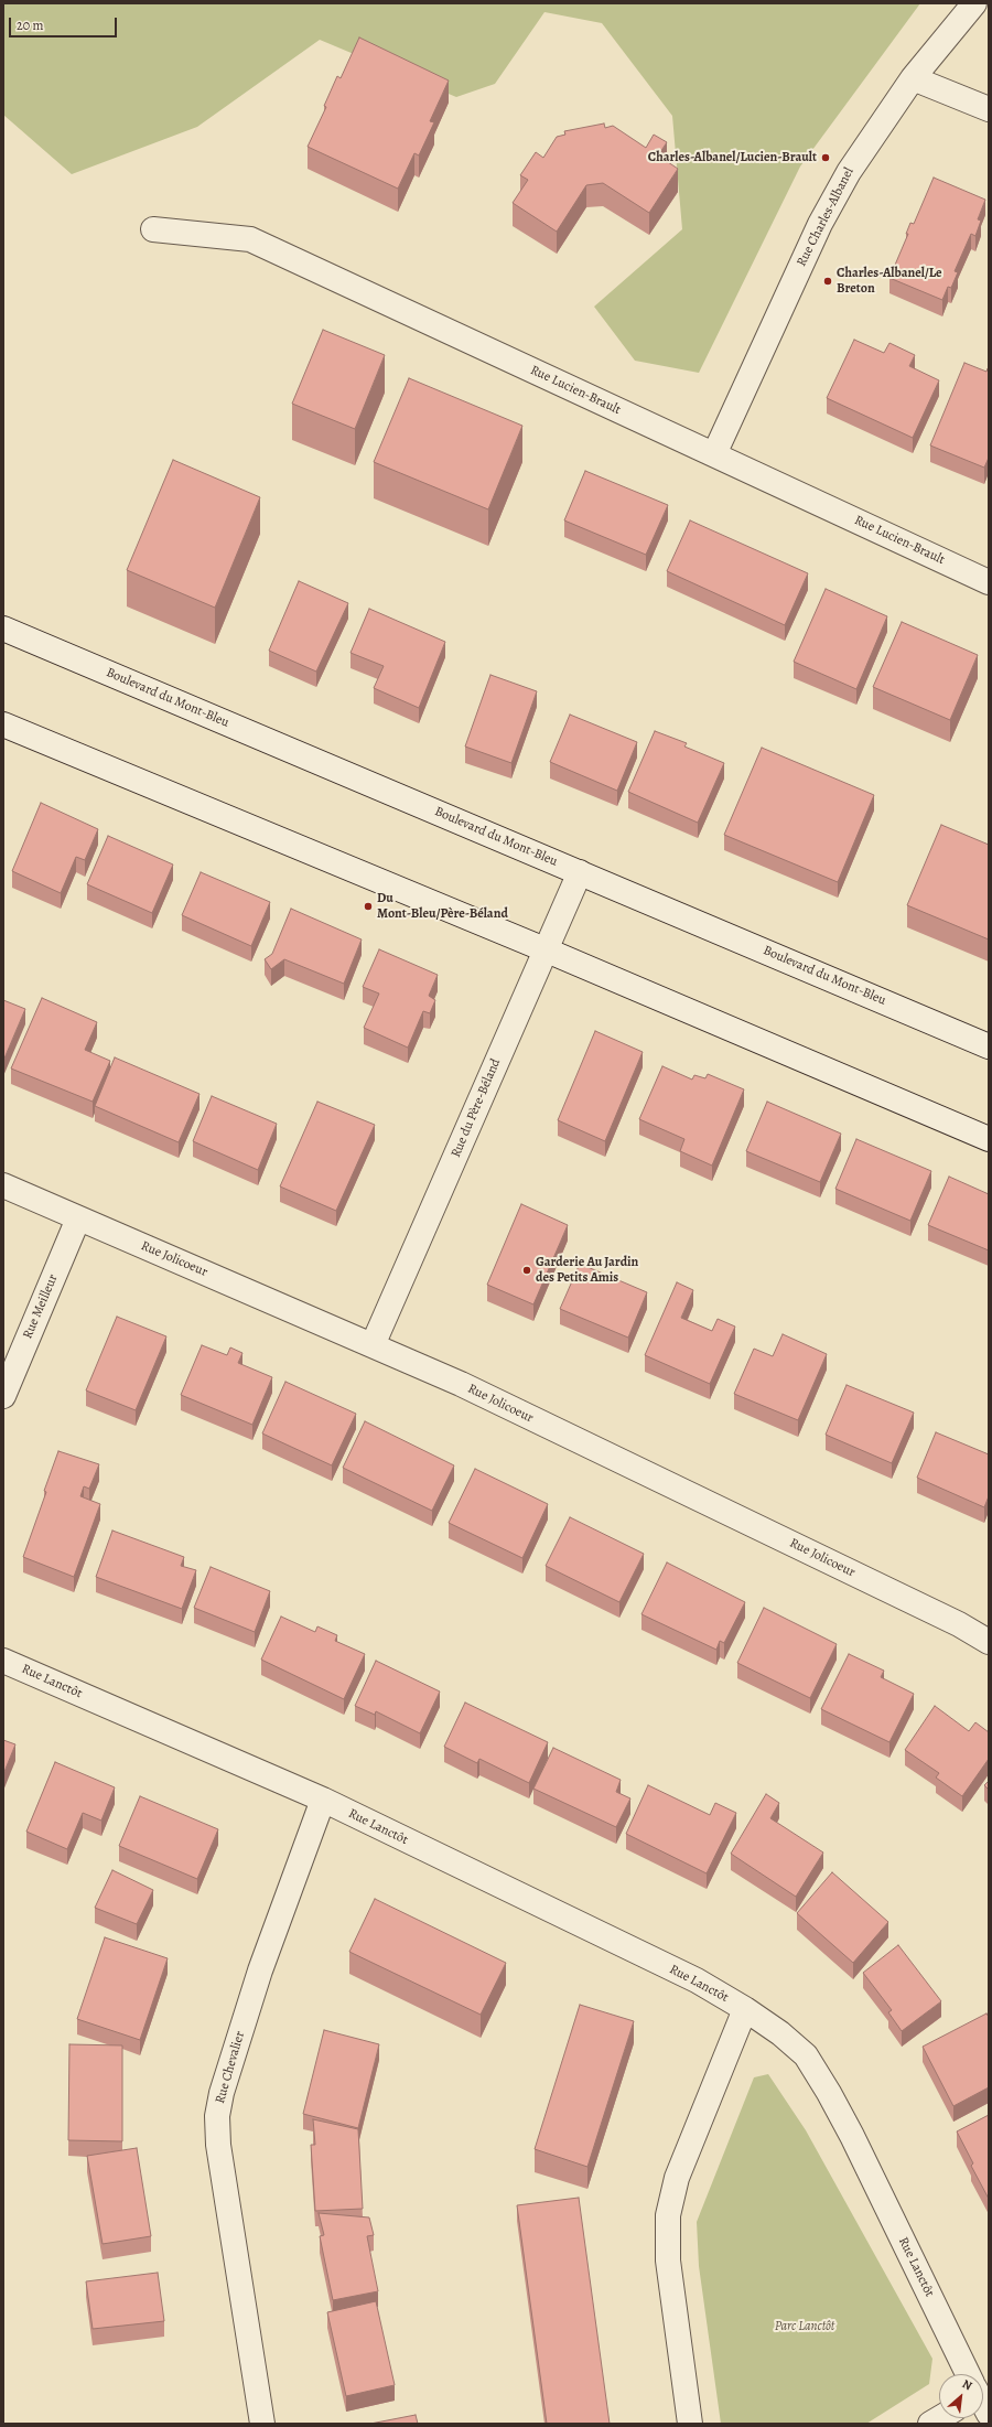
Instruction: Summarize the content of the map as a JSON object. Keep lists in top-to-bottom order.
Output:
{
  "streets": {
    "street": [
      "Rue Charles-Albanel",
      "Rue Lucien-Brault",
      "Boulevard du Mont-Bleu",
      "Rue du Père-Béland",
      "Rue Jolicoeur",
      "Rue Meilleur",
      "Rue Lanctôt",
      "Rue Chevalier"
    ]
  },
  "crossings": [
    ["Rue Charles-Albanel", "Rue Lucien-Brault"],
    ["Boulevard du Mont-Bleu", "Rue du Père-Béland"],
    ["Rue du Père-Béland", "Rue Jolicoeur"],
    ["Rue Jolicoeur", "Rue Meilleur"],
    ["Rue Lanctôt", "Rue Chevalier"]
  ],
  "parks": ["Parc Lanctôt"],
  "places": [
    "Charles-Albanel/Lucien-Brault",
    "Charles-Albanel/Le Breton",
    "Du Mont-Bleu/Père-Béland",
    "Garderie Au Jardin des Petits Amis"
  ],
  "scale_bar": "20 m",
  "north": "top right"
}
